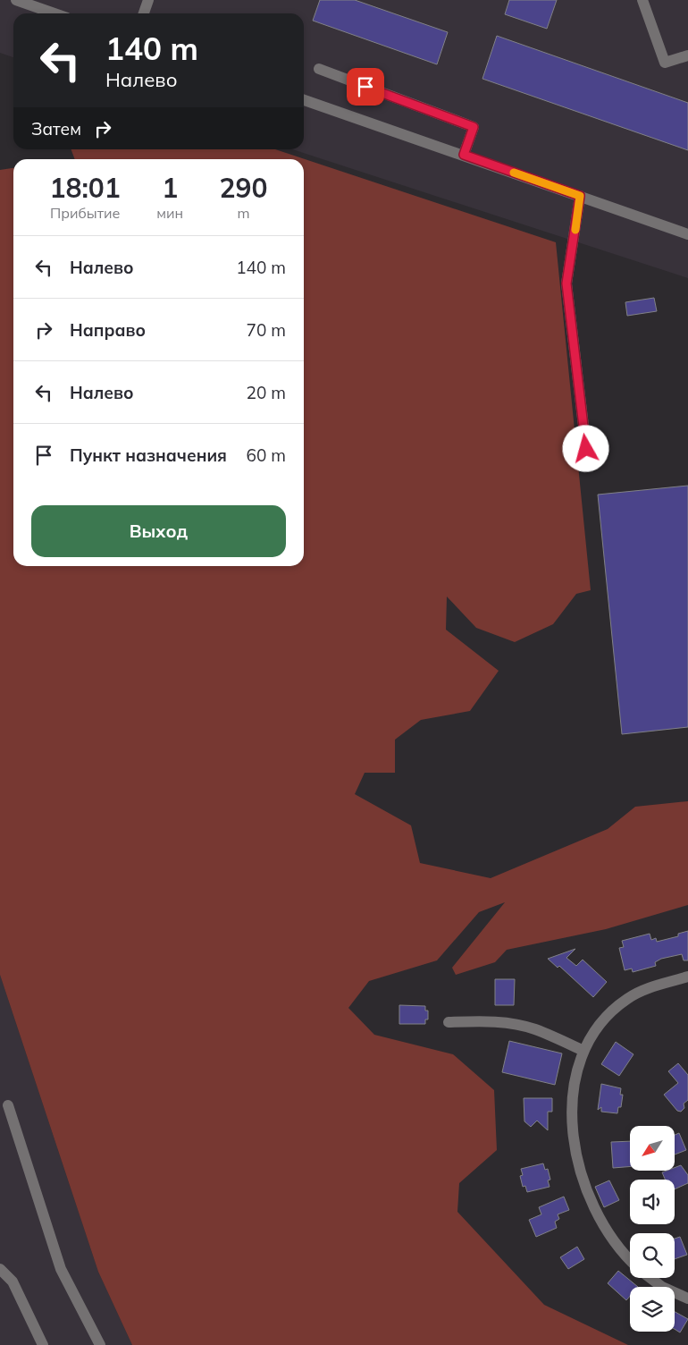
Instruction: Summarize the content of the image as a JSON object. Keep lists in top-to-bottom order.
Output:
{
  "north": "bottom left",
  "page": {
    "turn": ["140 m", "Налево"],
    "then": "Затем",
    "eta": [
      "18:01",
      "Прибытие",
      "1",
      "мин",
      "290",
      "m"
    ],
    "list": [
      {
        "name": "Налево",
        "value": "140 m"
      },
      {
        "name": "Направо",
        "value": "70 m"
      },
      {
        "name": "Налево",
        "value": "20 m"
      },
      {
        "name": "Пункт назначения",
        "value": "60 m"
      }
    ],
    "buttons": "Выход"
  }
}
